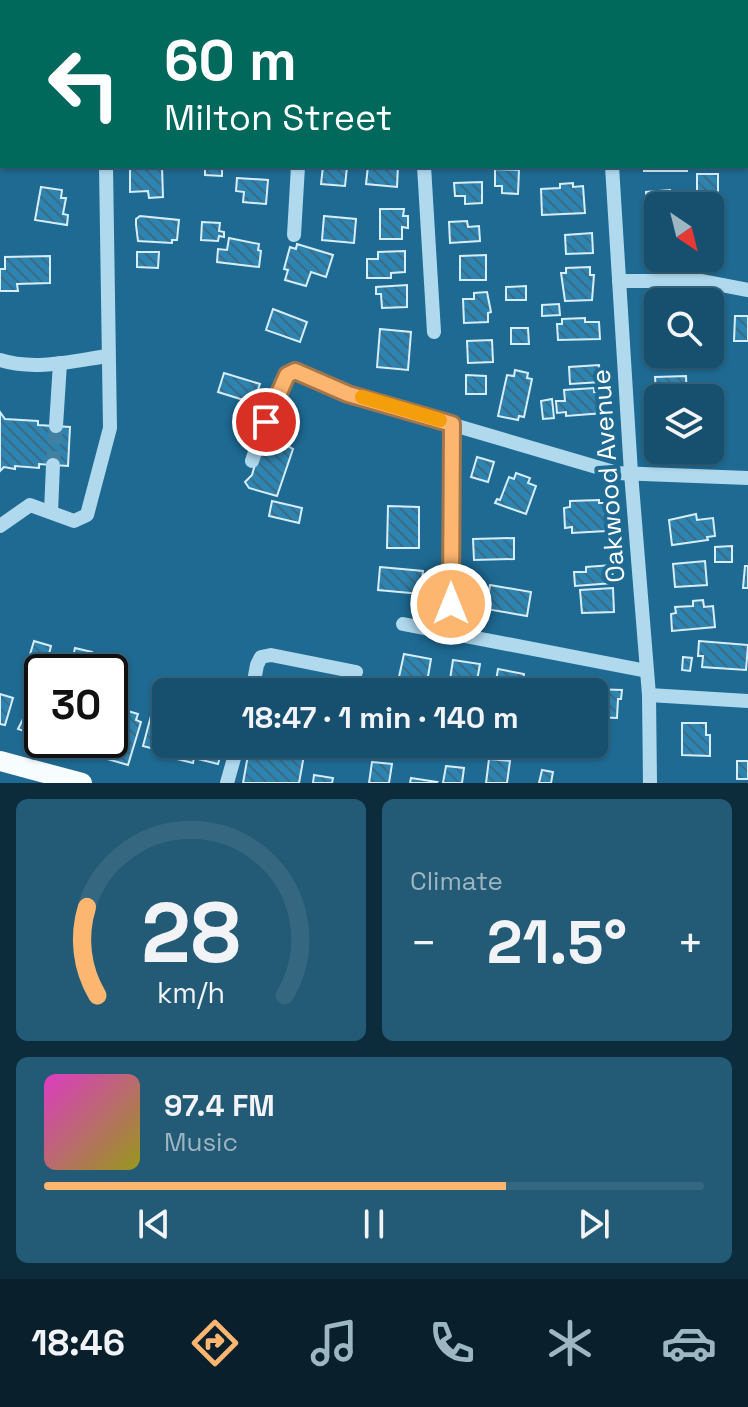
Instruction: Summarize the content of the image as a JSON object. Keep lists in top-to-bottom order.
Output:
{
  "streets": {
    "street": ["Oakwood Avenue"]
  },
  "north": "bottom right",
  "page": {
    "turn": ["60 m", "Milton Street"],
    "limit": "30",
    "trip": "18:47 · 1 min · 140 m",
    "tile": "Climate",
    "heat": ["−", "21.5°", "+"],
    "song": ["97.4 FM", "Music"],
    "tabs": "18:46",
    "gauge": ["28", "km/h"]
  }
}
